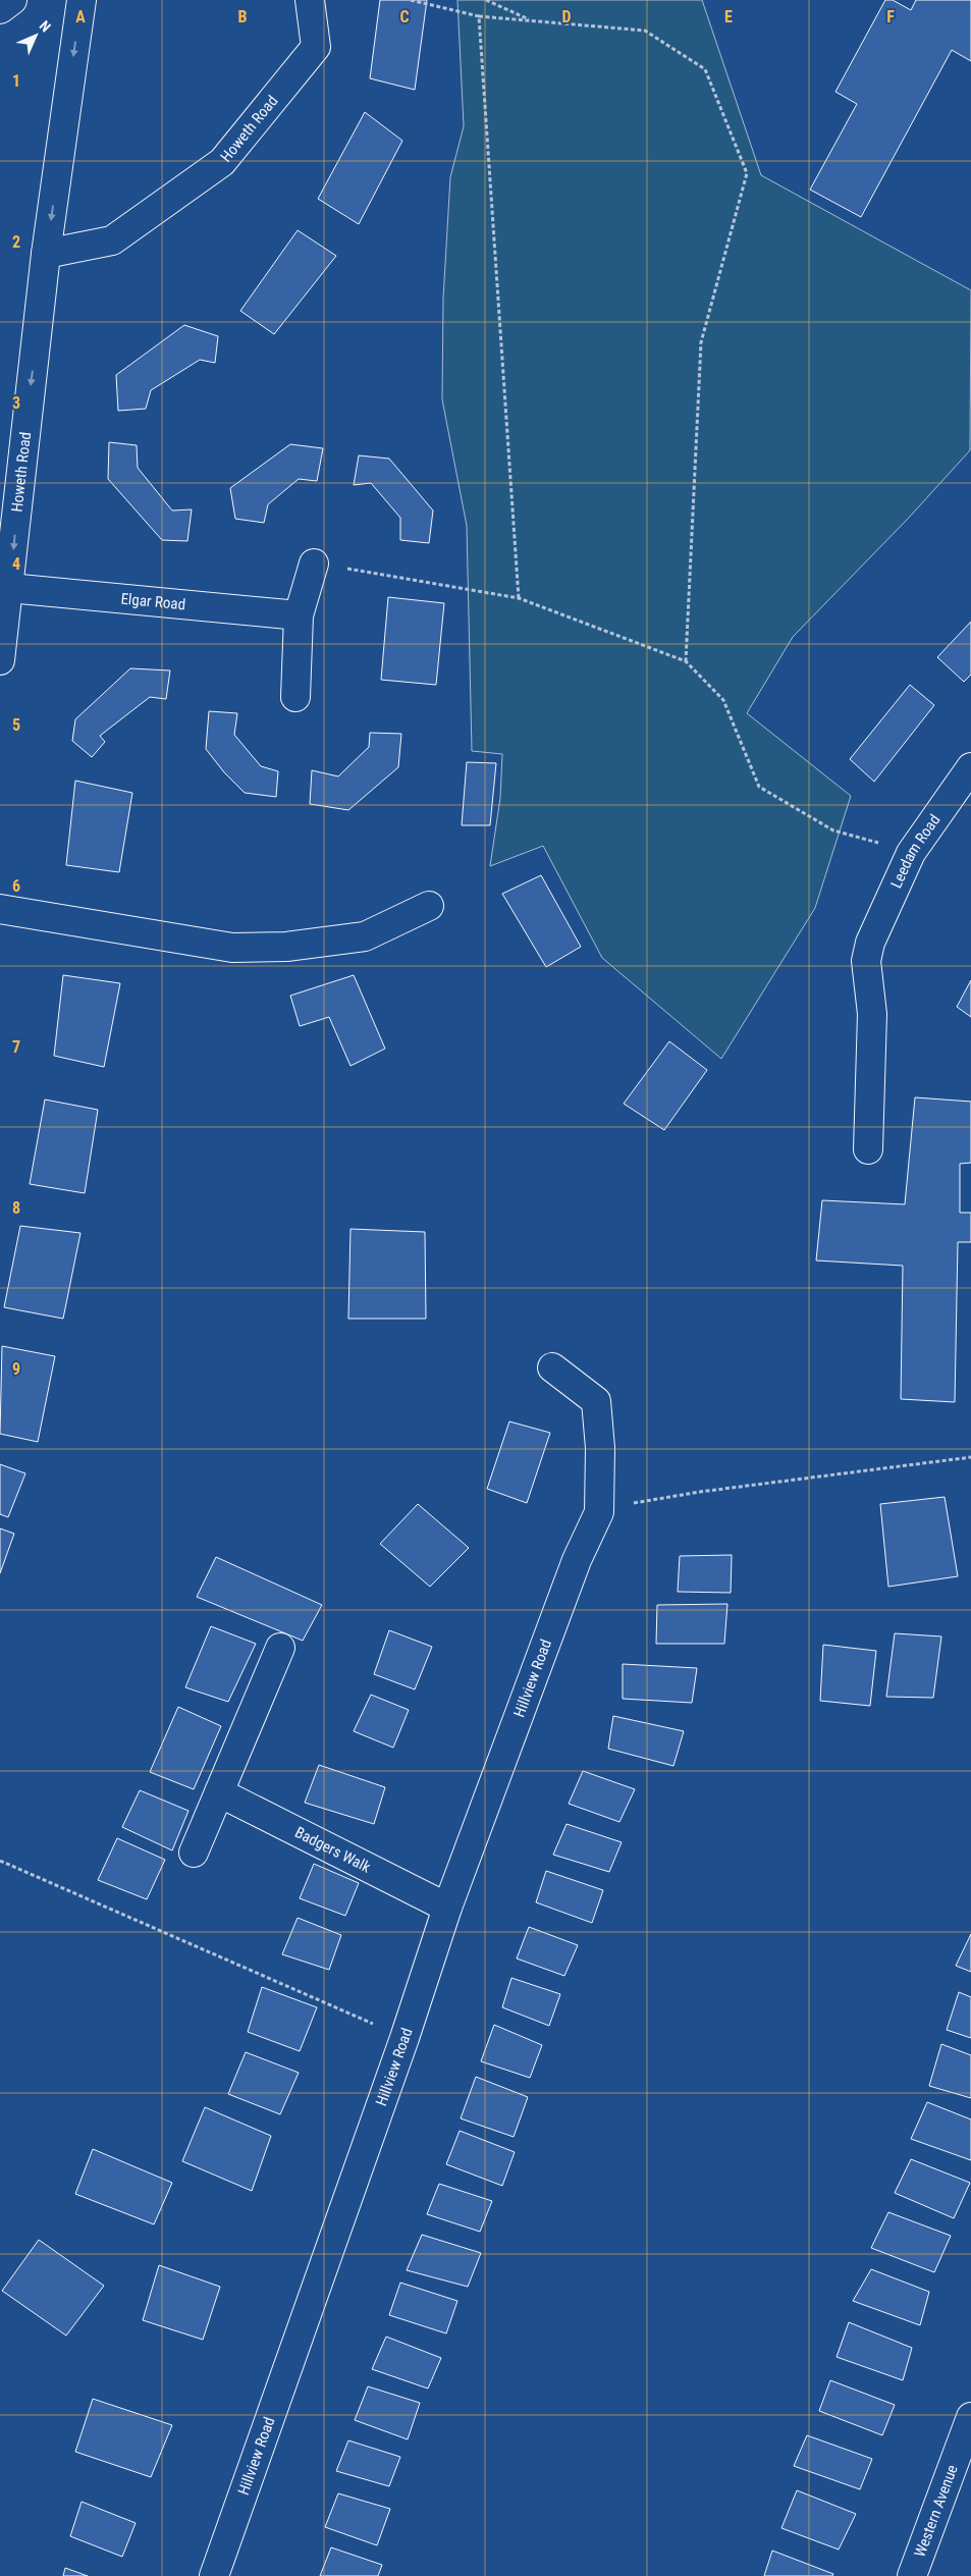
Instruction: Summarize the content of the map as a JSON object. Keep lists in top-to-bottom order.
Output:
{
  "streets": {
    "street": [
      "Howeth Road",
      "Elgar Road",
      "Leedam Road",
      "Hillview Road",
      "Badgers Walk",
      "Western Avenue"
    ]
  },
  "crossings": [
    ["Howeth Road", "Elgar Road"],
    ["Hillview Road", "Badgers Walk"]
  ],
  "one_way": ["Howeth Road"],
  "north": "top right",
  "grid": {
    "columns": [
      "A",
      "B",
      "C",
      "D",
      "E",
      "F"
    ],
    "rows": [
      "1",
      "2",
      "3",
      "4",
      "5",
      "6",
      "7",
      "8",
      "9"
    ]
  }
}
